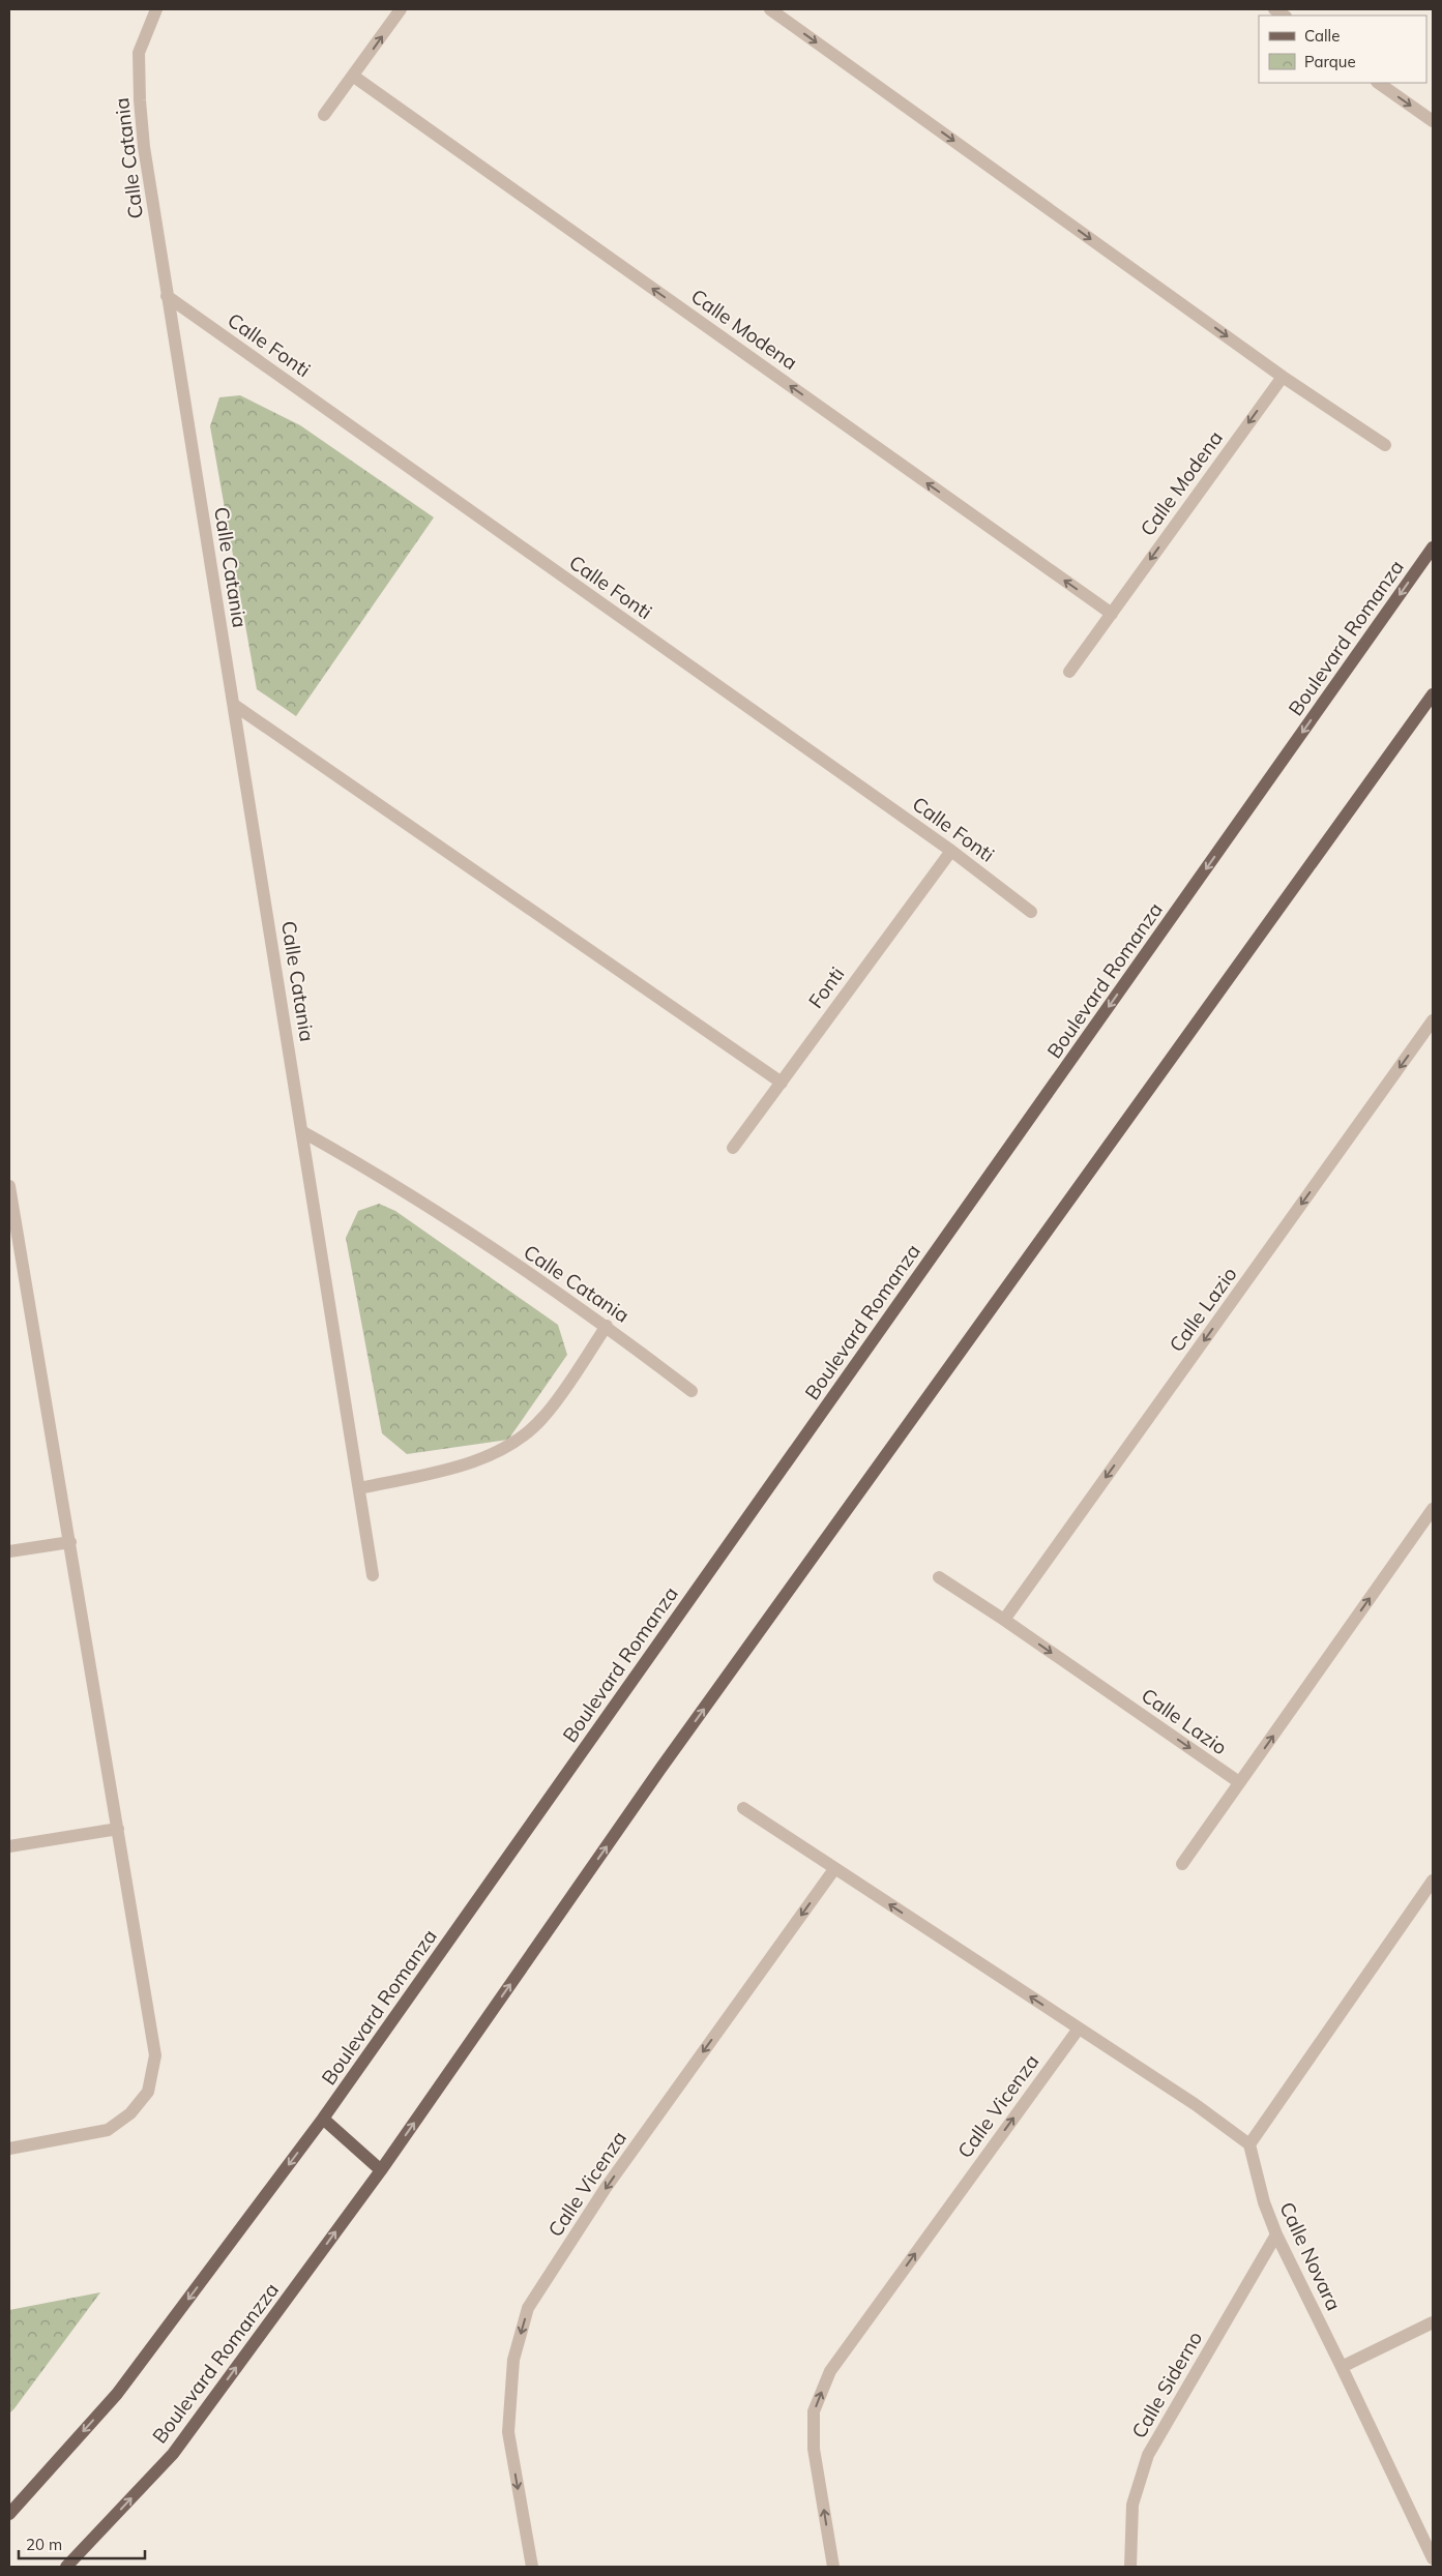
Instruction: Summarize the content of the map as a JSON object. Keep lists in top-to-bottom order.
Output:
{
  "streets": {
    "main road": ["Boulevard Romanza", "Boulevard Romanzza"],
    "street": [
      "Calle Catania",
      "Calle Modena",
      "Calle Fonti",
      "Fonti",
      "Calle Lazio",
      "Calle Vicenza",
      "Calle Novara",
      "Calle Siderno"
    ]
  },
  "crossings": [
    ["Calle Catania", "Calle Fonti"],
    ["Calle Fonti", "Fonti"],
    ["Calle Novara", "Calle Siderno"]
  ],
  "legend": ["Calle", "Parque"],
  "scale_bar": "20 m"
}
